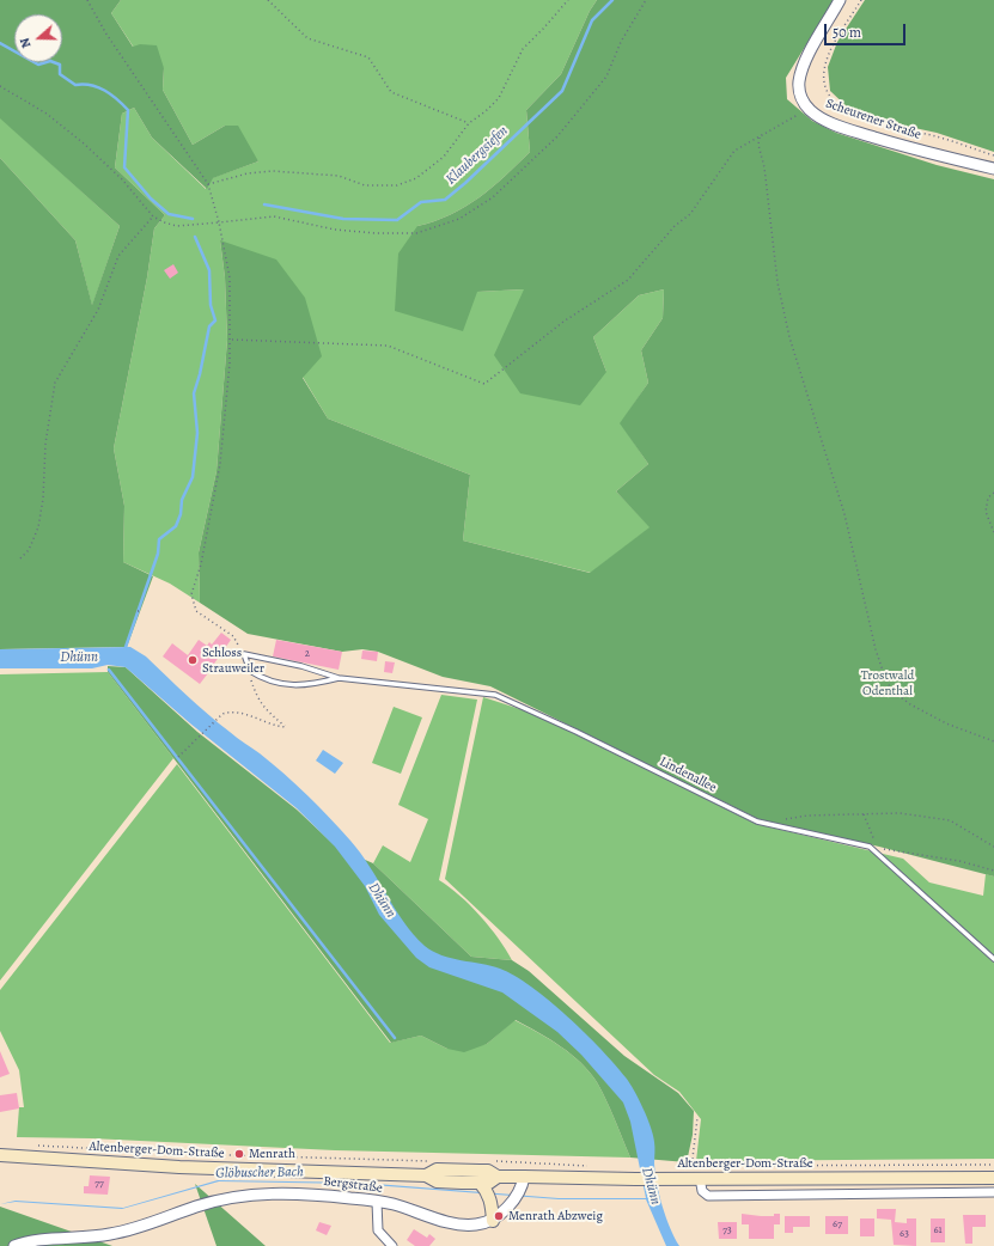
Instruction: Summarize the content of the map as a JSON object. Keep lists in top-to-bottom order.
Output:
{
  "streets": {
    "main road": ["Altenberger-Dom-Straße"],
    "street": ["Scheurener Straße", "Bergstraße"],
    "lane": ["Lindenallee"]
  },
  "water": ["Klaubergsiefen", "Dhünn", "Glöbuscher Bach"],
  "parks": ["Trostwald Odenthal"],
  "places": ["Schloss Strauweiler", "Menrath", "Menrath Abzweig"],
  "house_numbers": [
    "2",
    "77",
    "67",
    "73",
    "61",
    "63"
  ],
  "scale_bar": "50 m",
  "north": "left"
}
